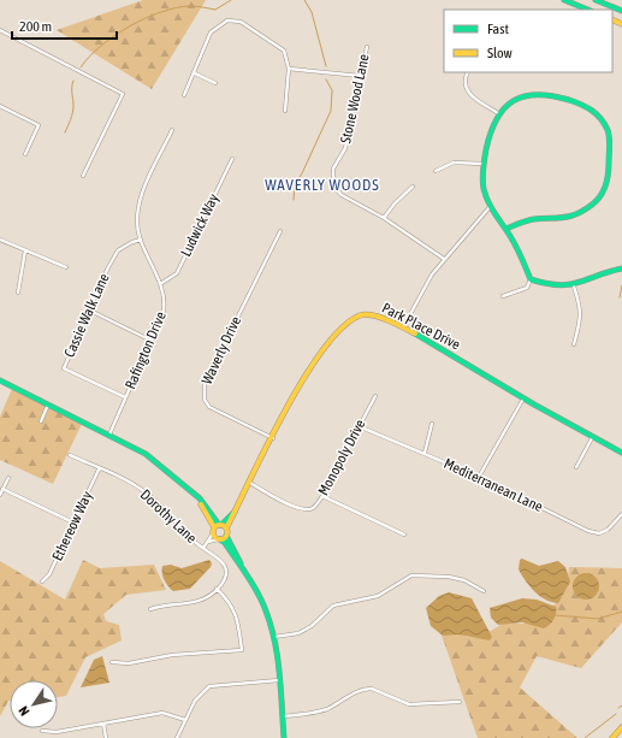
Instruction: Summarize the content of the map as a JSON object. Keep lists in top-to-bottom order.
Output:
{
  "streets": {
    "main road": ["Park Place Drive"],
    "street": [
      "Stone Wood Lane",
      "Ludwick Way",
      "Cassie Walk Lane",
      "Rafington Drive",
      "Waverly Drive",
      "Monopoly Drive",
      "Mediterranean Lane",
      "Dorothy Lane",
      "Ethereow Way"
    ]
  },
  "crossings": [
    ["Ludwick Way", "Rafington Drive"],
    ["Cassie Walk Lane", "Rafington Drive"],
    ["Park Place Drive", "Waverly Drive"],
    ["Park Place Drive", "Monopoly Drive"],
    ["Park Place Drive", "Dorothy Lane"],
    ["Monopoly Drive", "Mediterranean Lane"],
    ["Dorothy Lane", "Ethereow Way"]
  ],
  "districts": ["WAVERLY WOODS"],
  "legend": ["Fast", "Slow"],
  "scale_bar": "200 m",
  "north": "bottom left"
}
